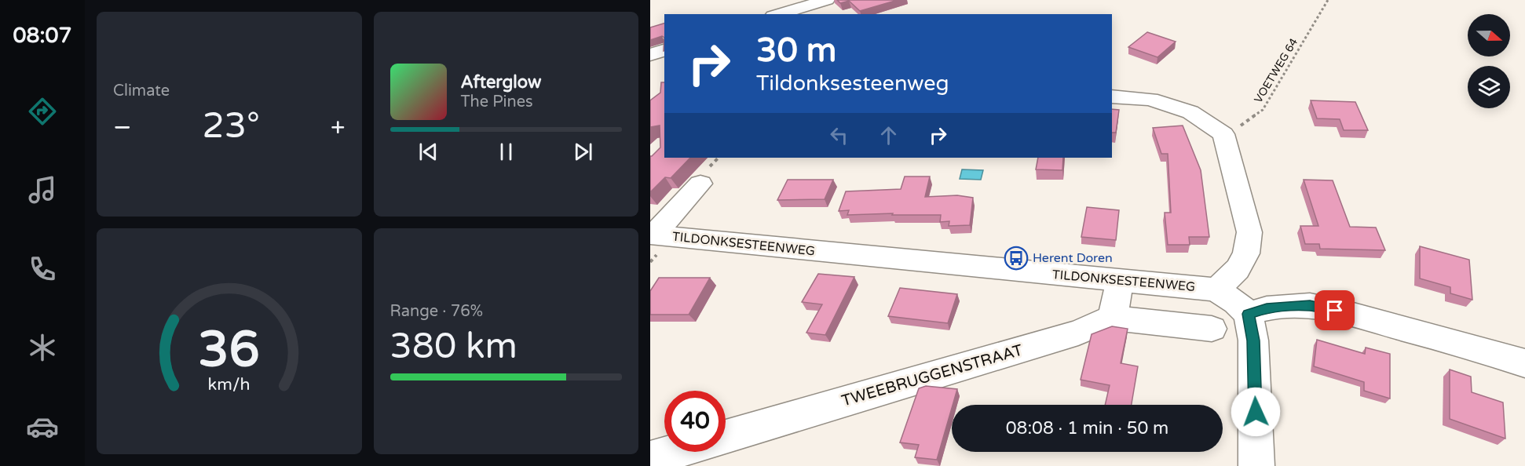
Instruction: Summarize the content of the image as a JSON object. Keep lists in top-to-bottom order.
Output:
{
  "streets": {
    "street": ["TILDONKSESTEENWEG", "TWEEBRUGGENSTRAAT"],
    "path": ["VOETWEG 64"]
  },
  "places": {
    "bus stop": ["Herent Doren"]
  },
  "north": "right",
  "page": {
    "tabs": "08:07",
    "tile": [
      "Climate",
      ["Range · 76%", "380 km"]
    ],
    "turn": ["30 m", "Tildonksesteenweg"],
    "song": ["Afterglow", "The Pines"],
    "heat": ["−", "23°", "+"],
    "limit": "40",
    "trip": "08:08 · 1 min · 50 m",
    "gauge": ["36", "km/h"]
  }
}
